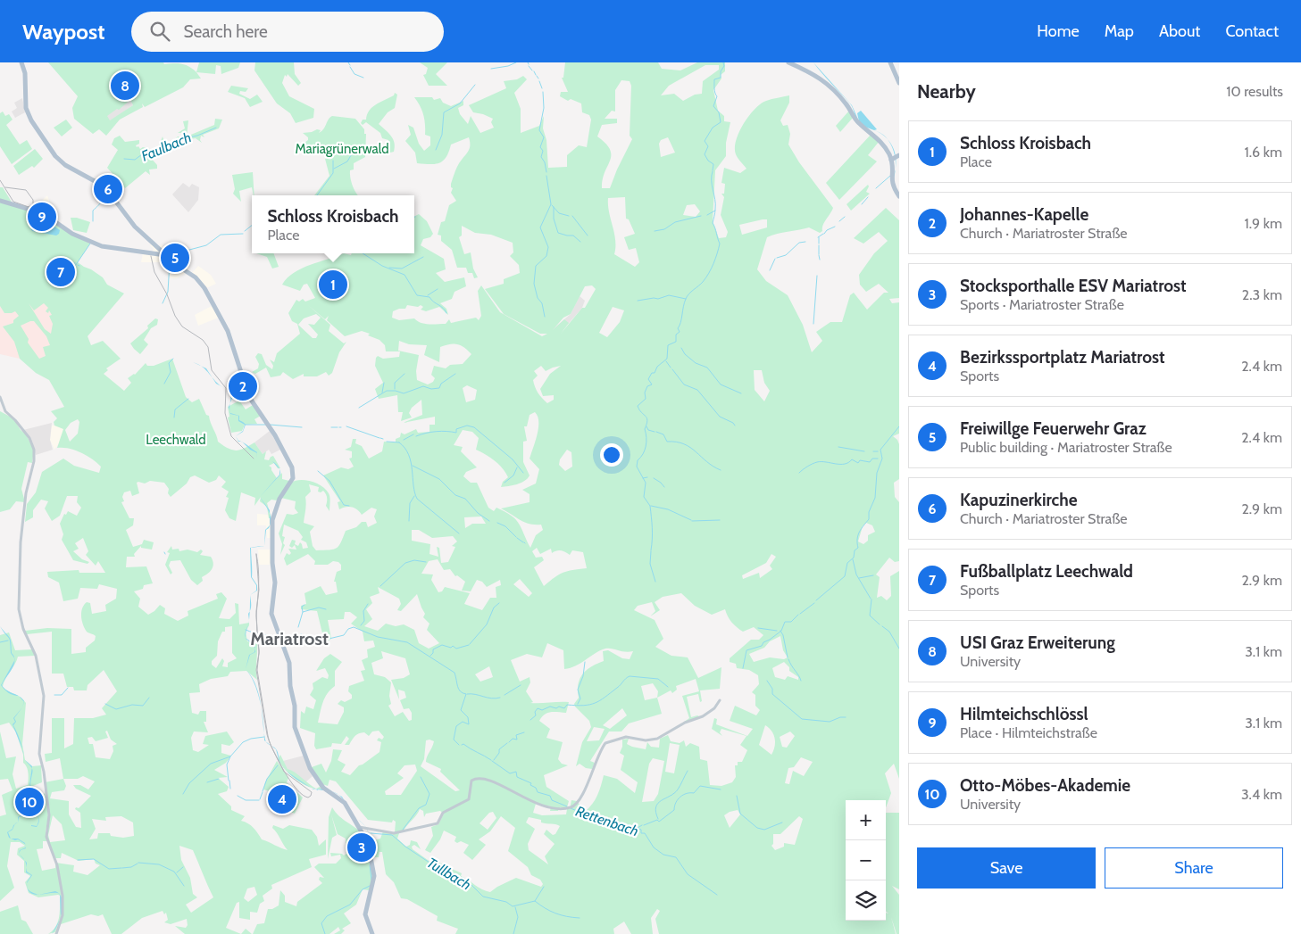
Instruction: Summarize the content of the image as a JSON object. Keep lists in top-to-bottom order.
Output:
{
  "districts": ["Mariatrost"],
  "water": ["Faulbach", "Rettenbach", "Tullbach"],
  "parks": ["Mariagrünerwald", "Leechwald"],
  "page": {
    "header": "Waypost",
    "search": "Search here",
    "nav": [
      "Home",
      "Map",
      "About",
      "Contact"
    ],
    "heading": ["Nearby", "10 results"],
    "pins": [
      "8",
      "6",
      "9",
      "5",
      "7",
      "1",
      "2",
      "4",
      "10",
      "3"
    ],
    "list": [
      {
        "mark": "1",
        "name": "Schloss Kroisbach",
        "note": "Place",
        "value": "1.6 km"
      },
      {
        "mark": "2",
        "name": "Johannes-Kapelle",
        "note": "Church · Mariatroster Straße",
        "value": "1.9 km"
      },
      {
        "mark": "3",
        "name": "Stocksporthalle ESV Mariatrost",
        "note": "Sports · Mariatroster Straße",
        "value": "2.3 km"
      },
      {
        "mark": "4",
        "name": "Bezirkssportplatz Mariatrost",
        "note": "Sports",
        "value": "2.4 km"
      },
      {
        "mark": "5",
        "name": "Freiwillge Feuerwehr Graz",
        "note": "Public building · Mariatroster Straße",
        "value": "2.4 km"
      },
      {
        "mark": "6",
        "name": "Kapuzinerkirche",
        "note": "Church · Mariatroster Straße",
        "value": "2.9 km"
      },
      {
        "mark": "7",
        "name": "Fußballplatz Leechwald",
        "note": "Sports",
        "value": "2.9 km"
      },
      {
        "mark": "8",
        "name": "USI Graz Erweiterung",
        "note": "University",
        "value": "3.1 km"
      },
      {
        "mark": "9",
        "name": "Hilmteichschlössl",
        "note": "Place · Hilmteichstraße",
        "value": "3.1 km"
      },
      {
        "mark": "10",
        "name": "Otto-Möbes-Akademie",
        "note": "University",
        "value": "3.4 km"
      }
    ],
    "popup": ["Schloss Kroisbach", "Place"],
    "map_buttons": ["+", "−"],
    "buttons": ["Save", "Share"]
  }
}
